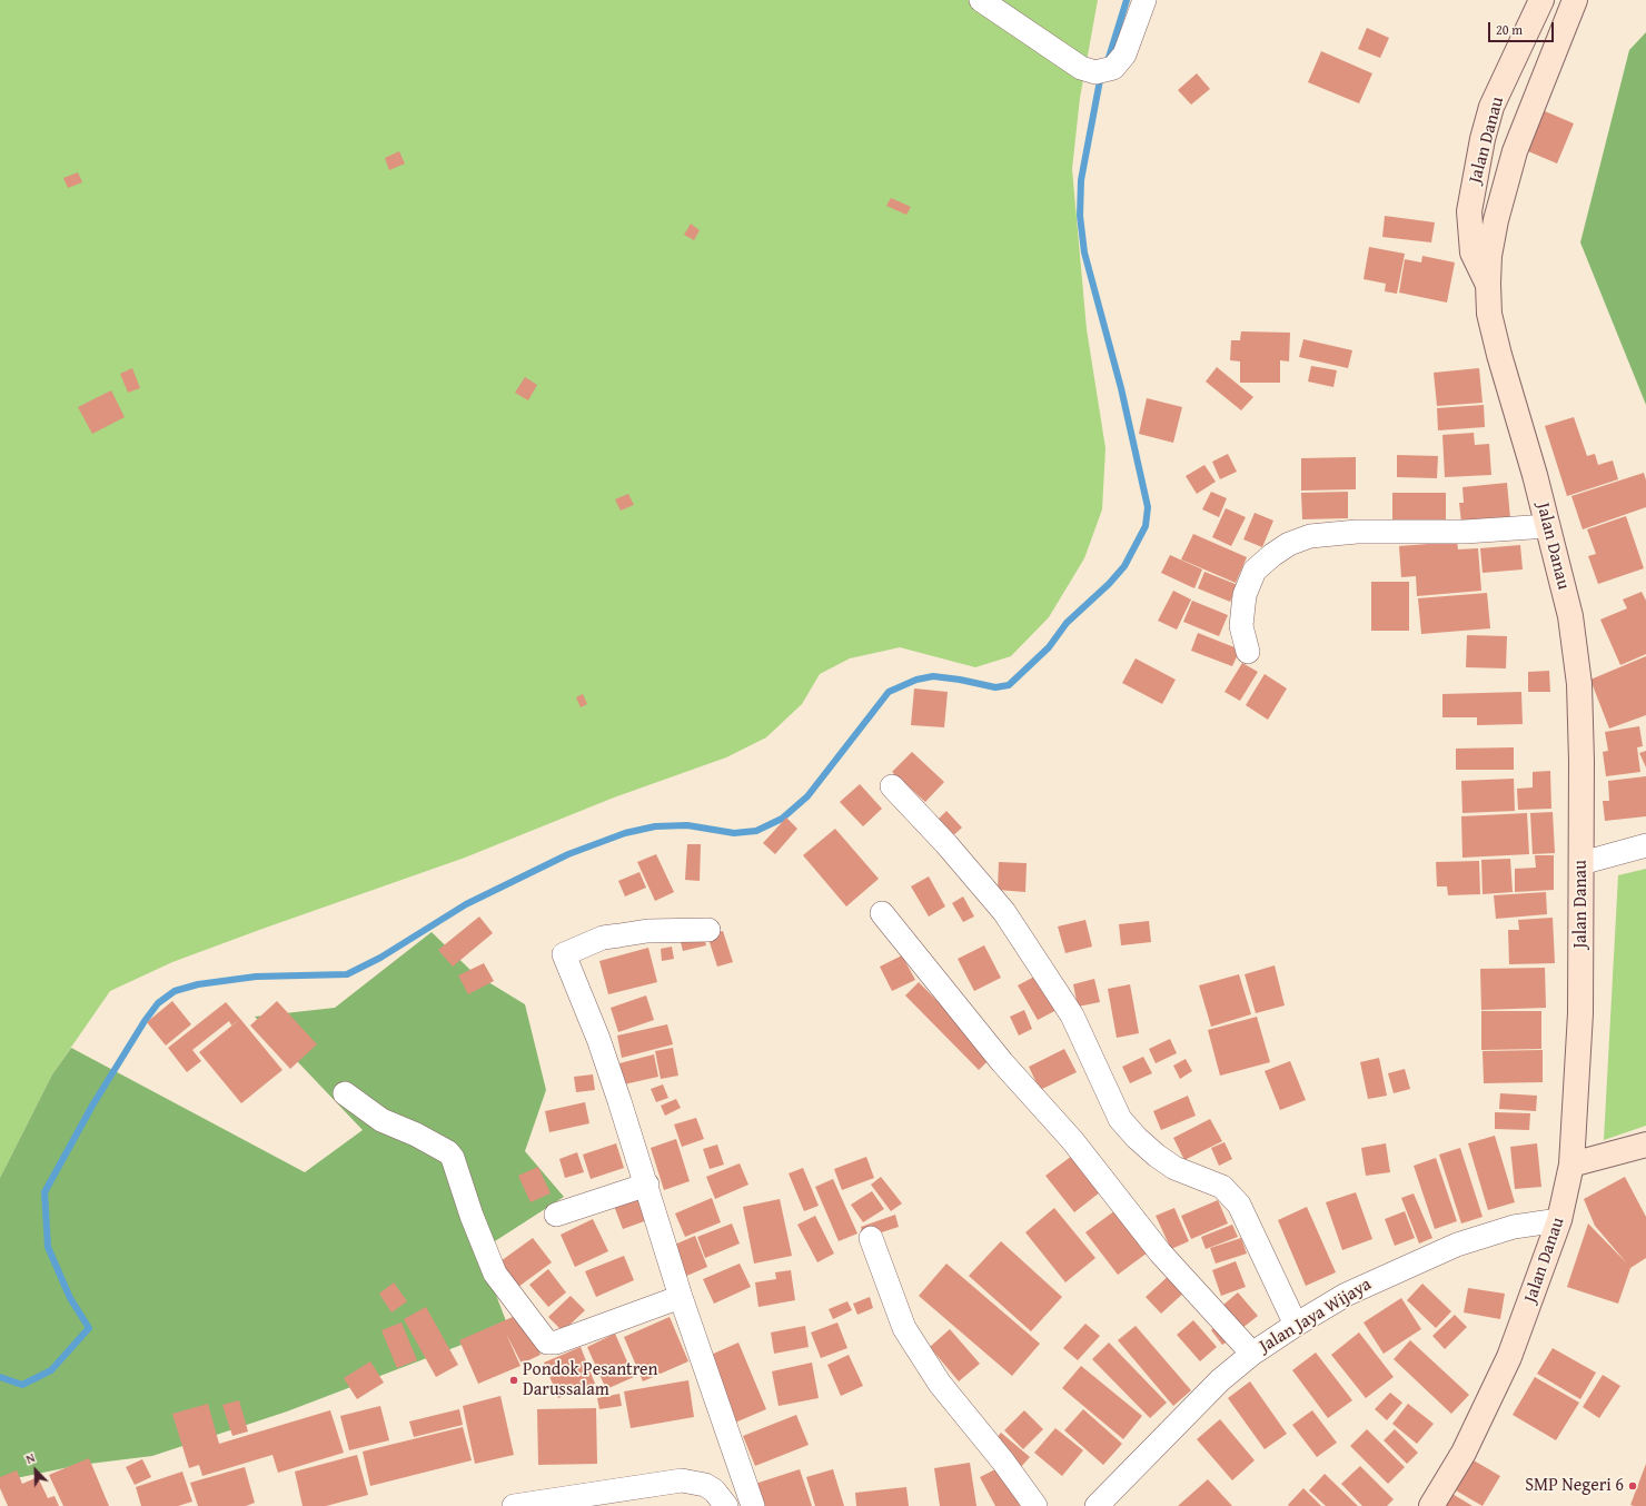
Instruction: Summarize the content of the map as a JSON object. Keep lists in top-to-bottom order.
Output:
{
  "streets": {
    "street": ["Jalan Danau", "Jalan Jaya Wijaya"]
  },
  "crossings": [
    ["Jalan Danau", "Jalan Jaya Wijaya"]
  ],
  "places": ["Pondok Pesantren Darussalam", "SMP Negeri 6"],
  "scale_bar": "20 m",
  "north": "top left"
}
